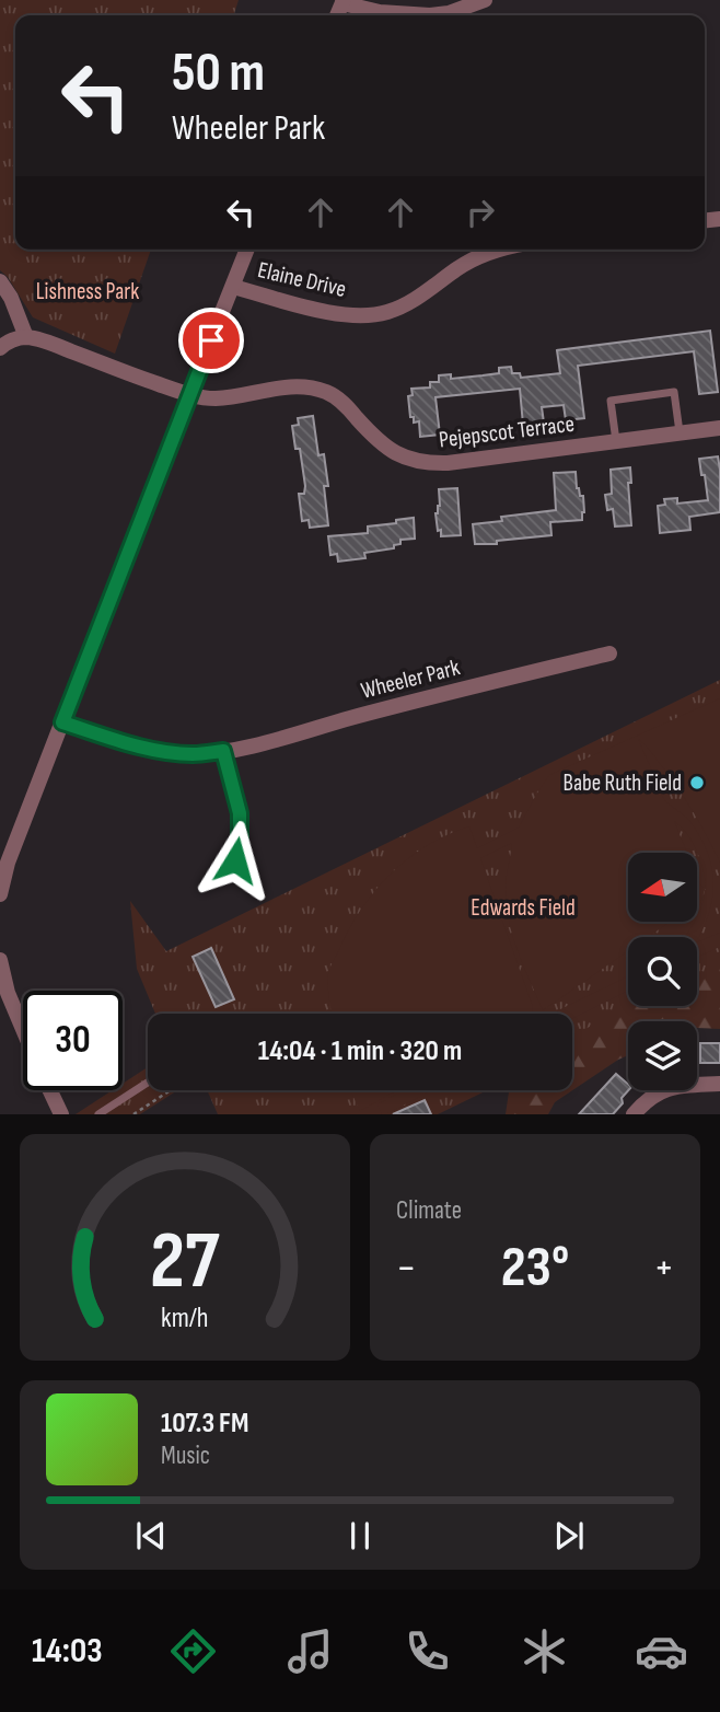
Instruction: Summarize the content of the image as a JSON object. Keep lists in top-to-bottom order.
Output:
{
  "streets": {
    "street": ["Elaine Drive", "Pejepscot Terrace", "Wheeler Park"]
  },
  "parks": ["Lishness Park", "Edwards Field"],
  "places": ["Babe Ruth Field"],
  "north": "left",
  "page": {
    "turn": ["50 m", "Wheeler Park"],
    "limit": "30",
    "trip": "14:04 · 1 min · 320 m",
    "tile": "Climate",
    "heat": ["−", "23°", "+"],
    "song": ["107.3 FM", "Music"],
    "tabs": "14:03",
    "gauge": ["27", "km/h"]
  }
}
